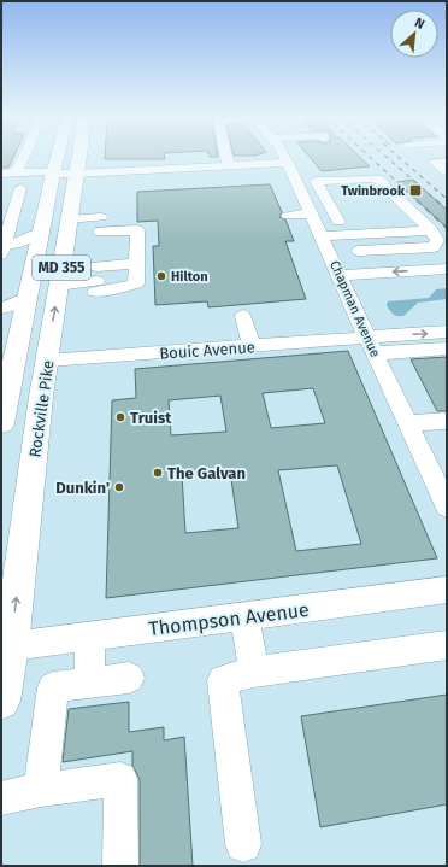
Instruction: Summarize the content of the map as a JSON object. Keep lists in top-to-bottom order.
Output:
{
  "streets": {
    "main road": ["MD 355", "Rockville Pike"],
    "street": ["Chapman Avenue", "Bouic Avenue", "Thompson Avenue"]
  },
  "crossings": [
    ["Chapman Avenue", "Bouic Avenue"],
    ["Bouic Avenue", "Rockville Pike"],
    ["Rockville Pike", "Thompson Avenue"]
  ],
  "places": {
    "transit": ["Twinbrook"],
    "other": [
      "Hilton",
      "Truist",
      "The Galvan",
      "Dunkin'"
    ]
  },
  "north": "top right"
}
